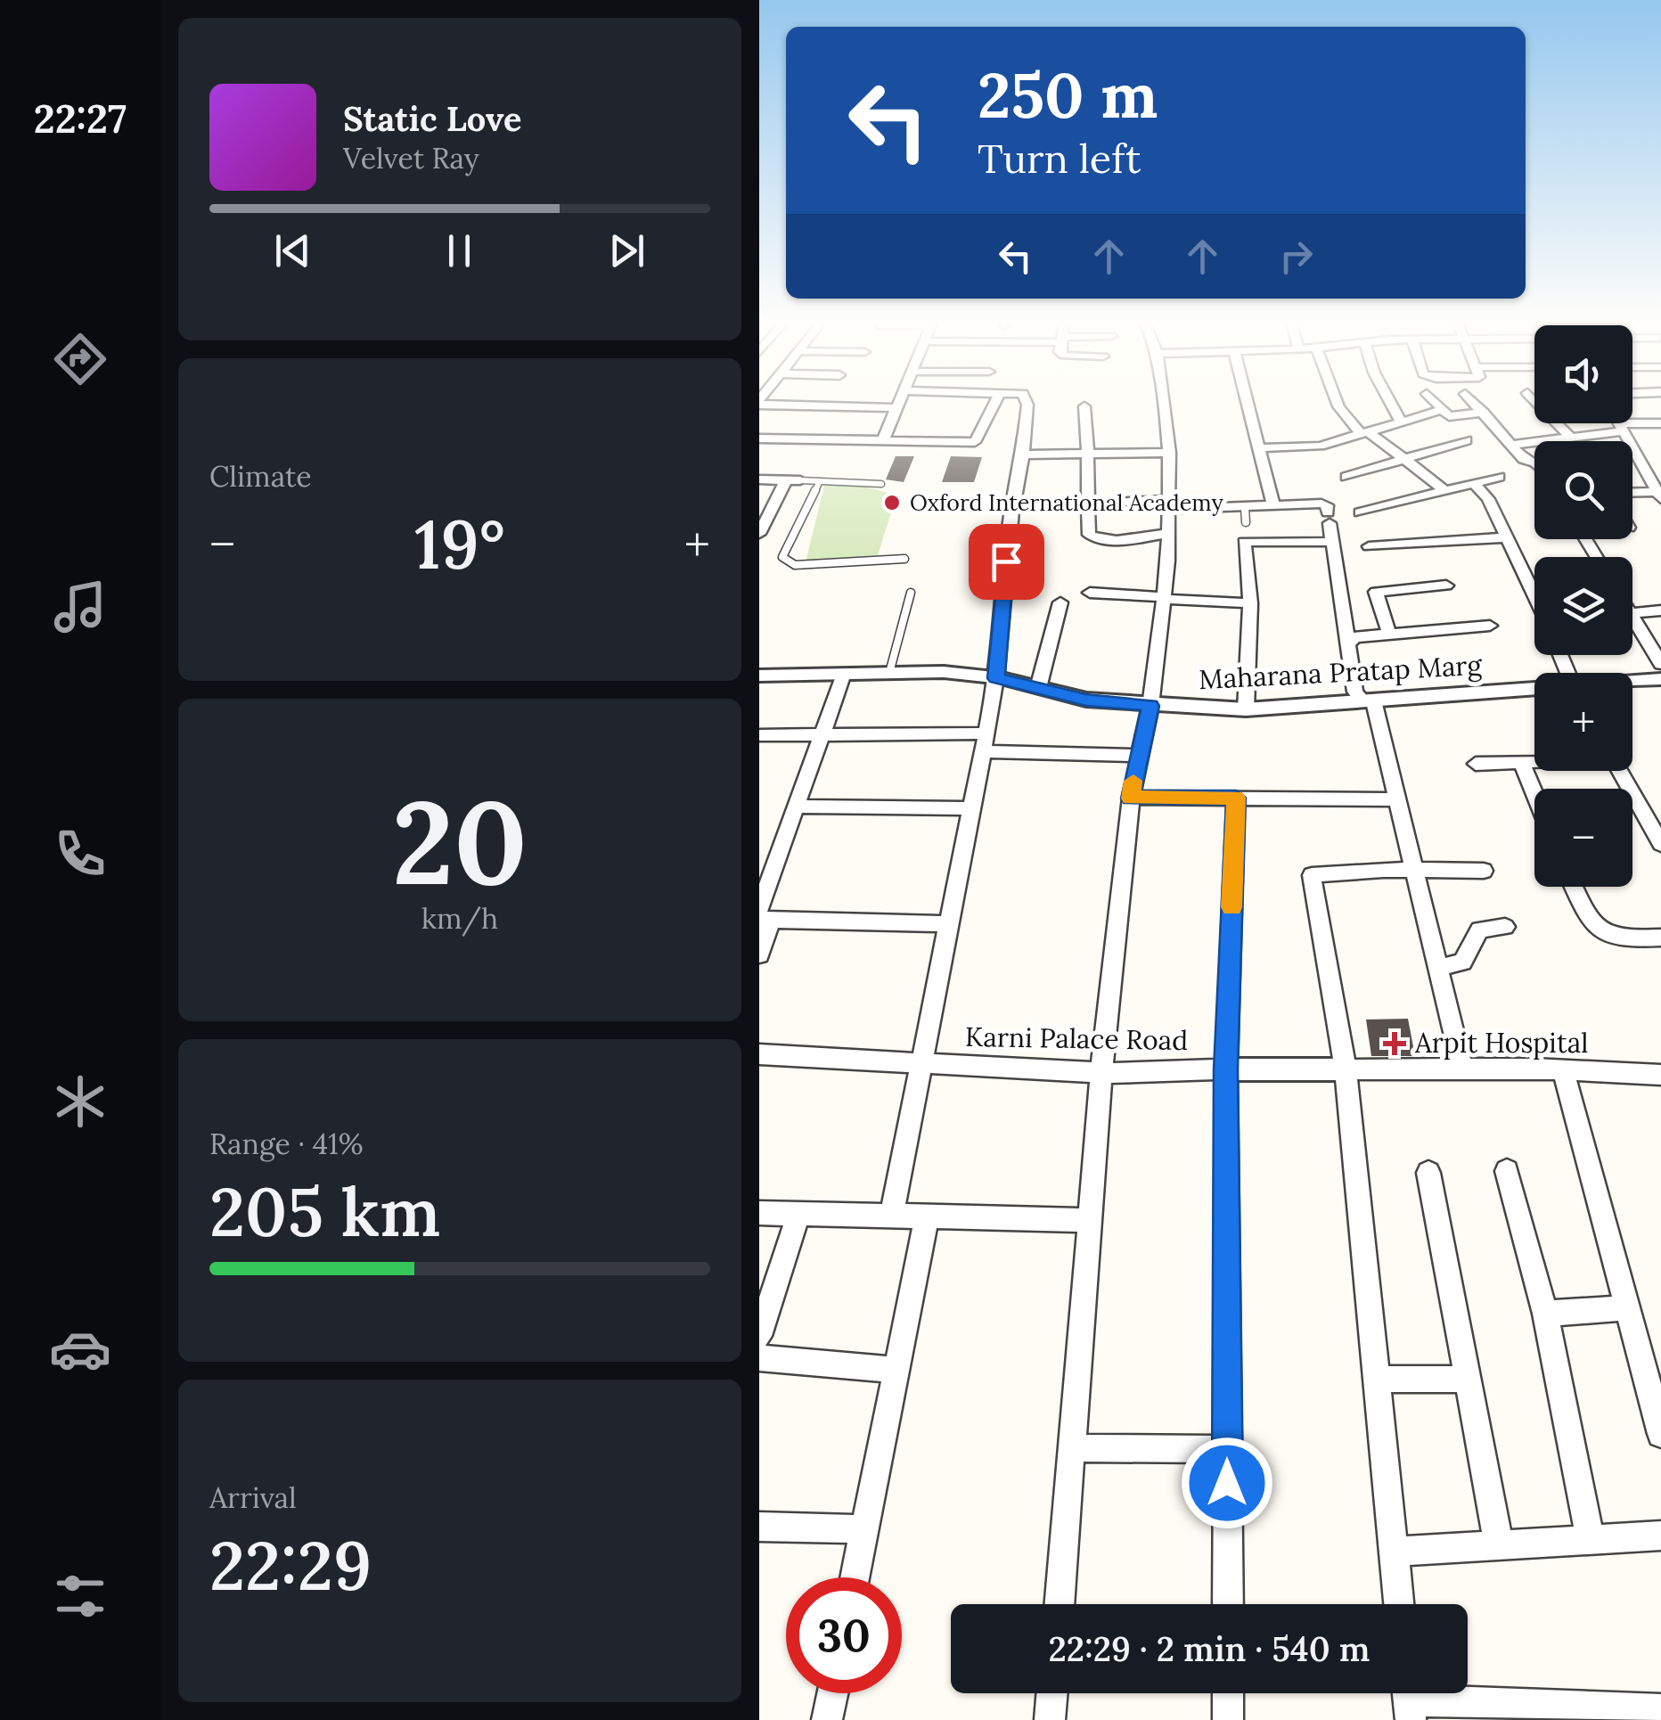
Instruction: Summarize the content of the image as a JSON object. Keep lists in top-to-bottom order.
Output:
{
  "streets": {
    "street": ["Maharana Pratap Marg", "Karni Palace Road"]
  },
  "places": {
    "other": ["Oxford International Academy"],
    "health": ["Arpit Hospital"]
  },
  "page": {
    "tabs": "22:27",
    "turn": ["250 m", "Turn left"],
    "song": ["Static Love", "Velvet Ray"],
    "map_buttons": ["+", "−"],
    "tile": [
      "Climate",
      ["20", "km/h"],
      ["Range · 41%", "205 km"],
      ["Arrival", "22:29"]
    ],
    "heat": ["−", "19°", "+"],
    "limit": "30",
    "trip": "22:29 · 2 min · 540 m"
  }
}
